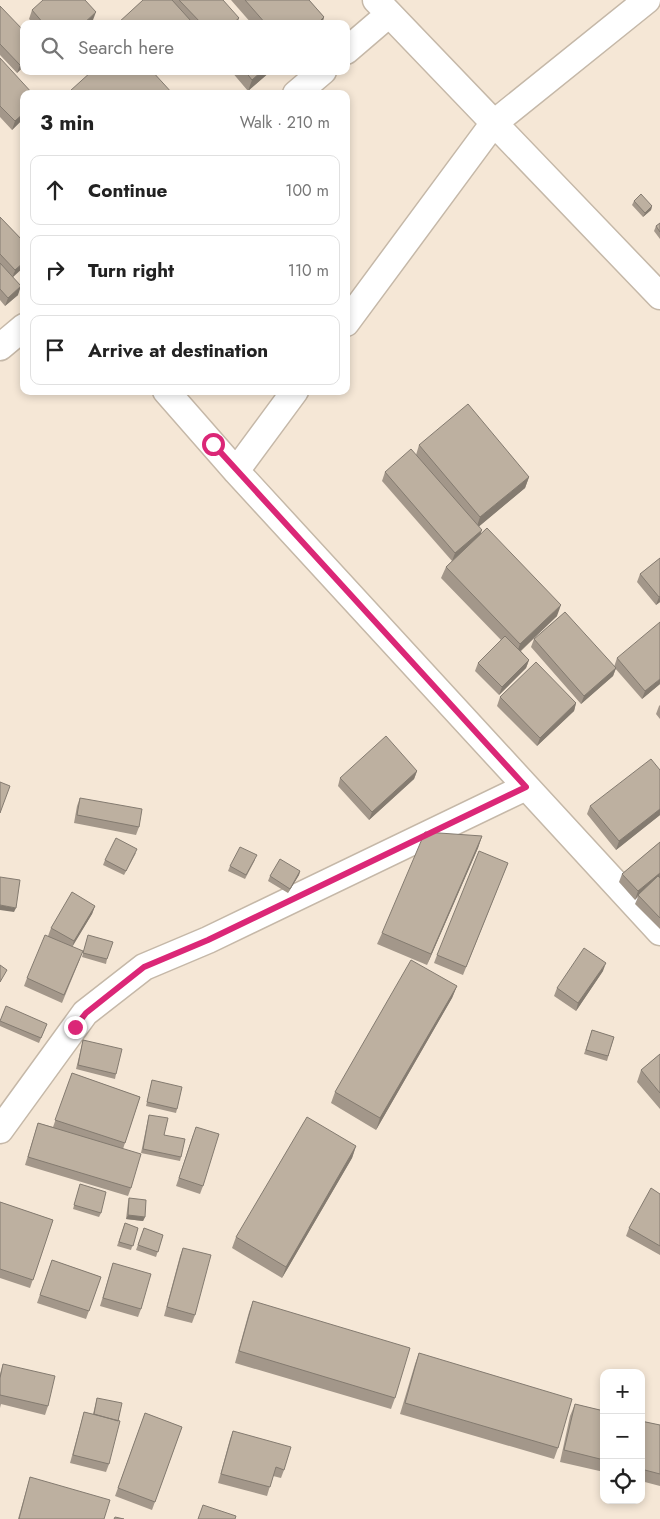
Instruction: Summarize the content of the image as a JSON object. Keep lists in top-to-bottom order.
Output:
{
  "page": {
    "search": "Search here",
    "heading": ["3 min", "Walk · 210 m"],
    "list": [
      ["Continue", "100 m"],
      ["Turn right", "110 m"],
      "Arrive at destination"
    ],
    "map_buttons": ["+", "−"]
  }
}
